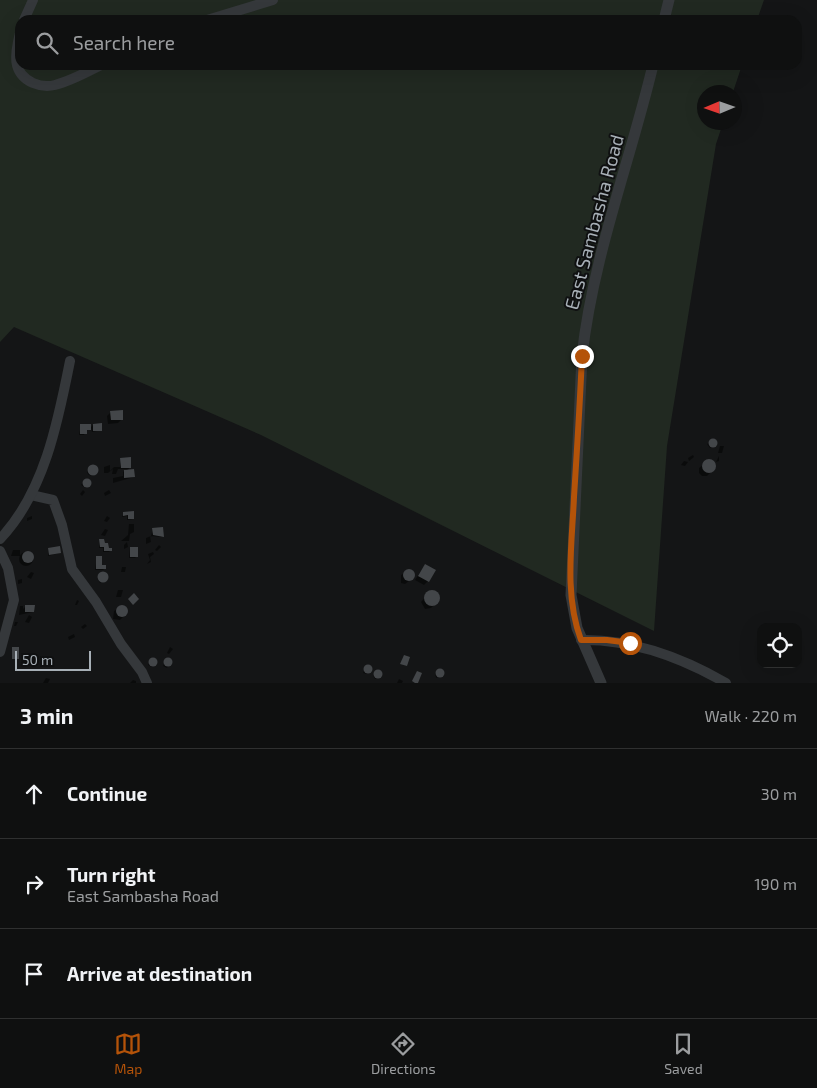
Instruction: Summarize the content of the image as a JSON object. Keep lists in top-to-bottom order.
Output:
{
  "streets": {
    "street": ["East Sambasha Road"]
  },
  "scale_bar": "50 m",
  "north": "left",
  "page": {
    "search": "Search here",
    "scale": "50 m",
    "heading": ["3 min", "Walk · 220 m"],
    "list": [
      ["Continue", "30 m"],
      ["Turn right", "East Sambasha Road", "190 m"],
      "Arrive at destination"
    ],
    "nav": ["Map", "Directions", "Saved"]
  }
}
